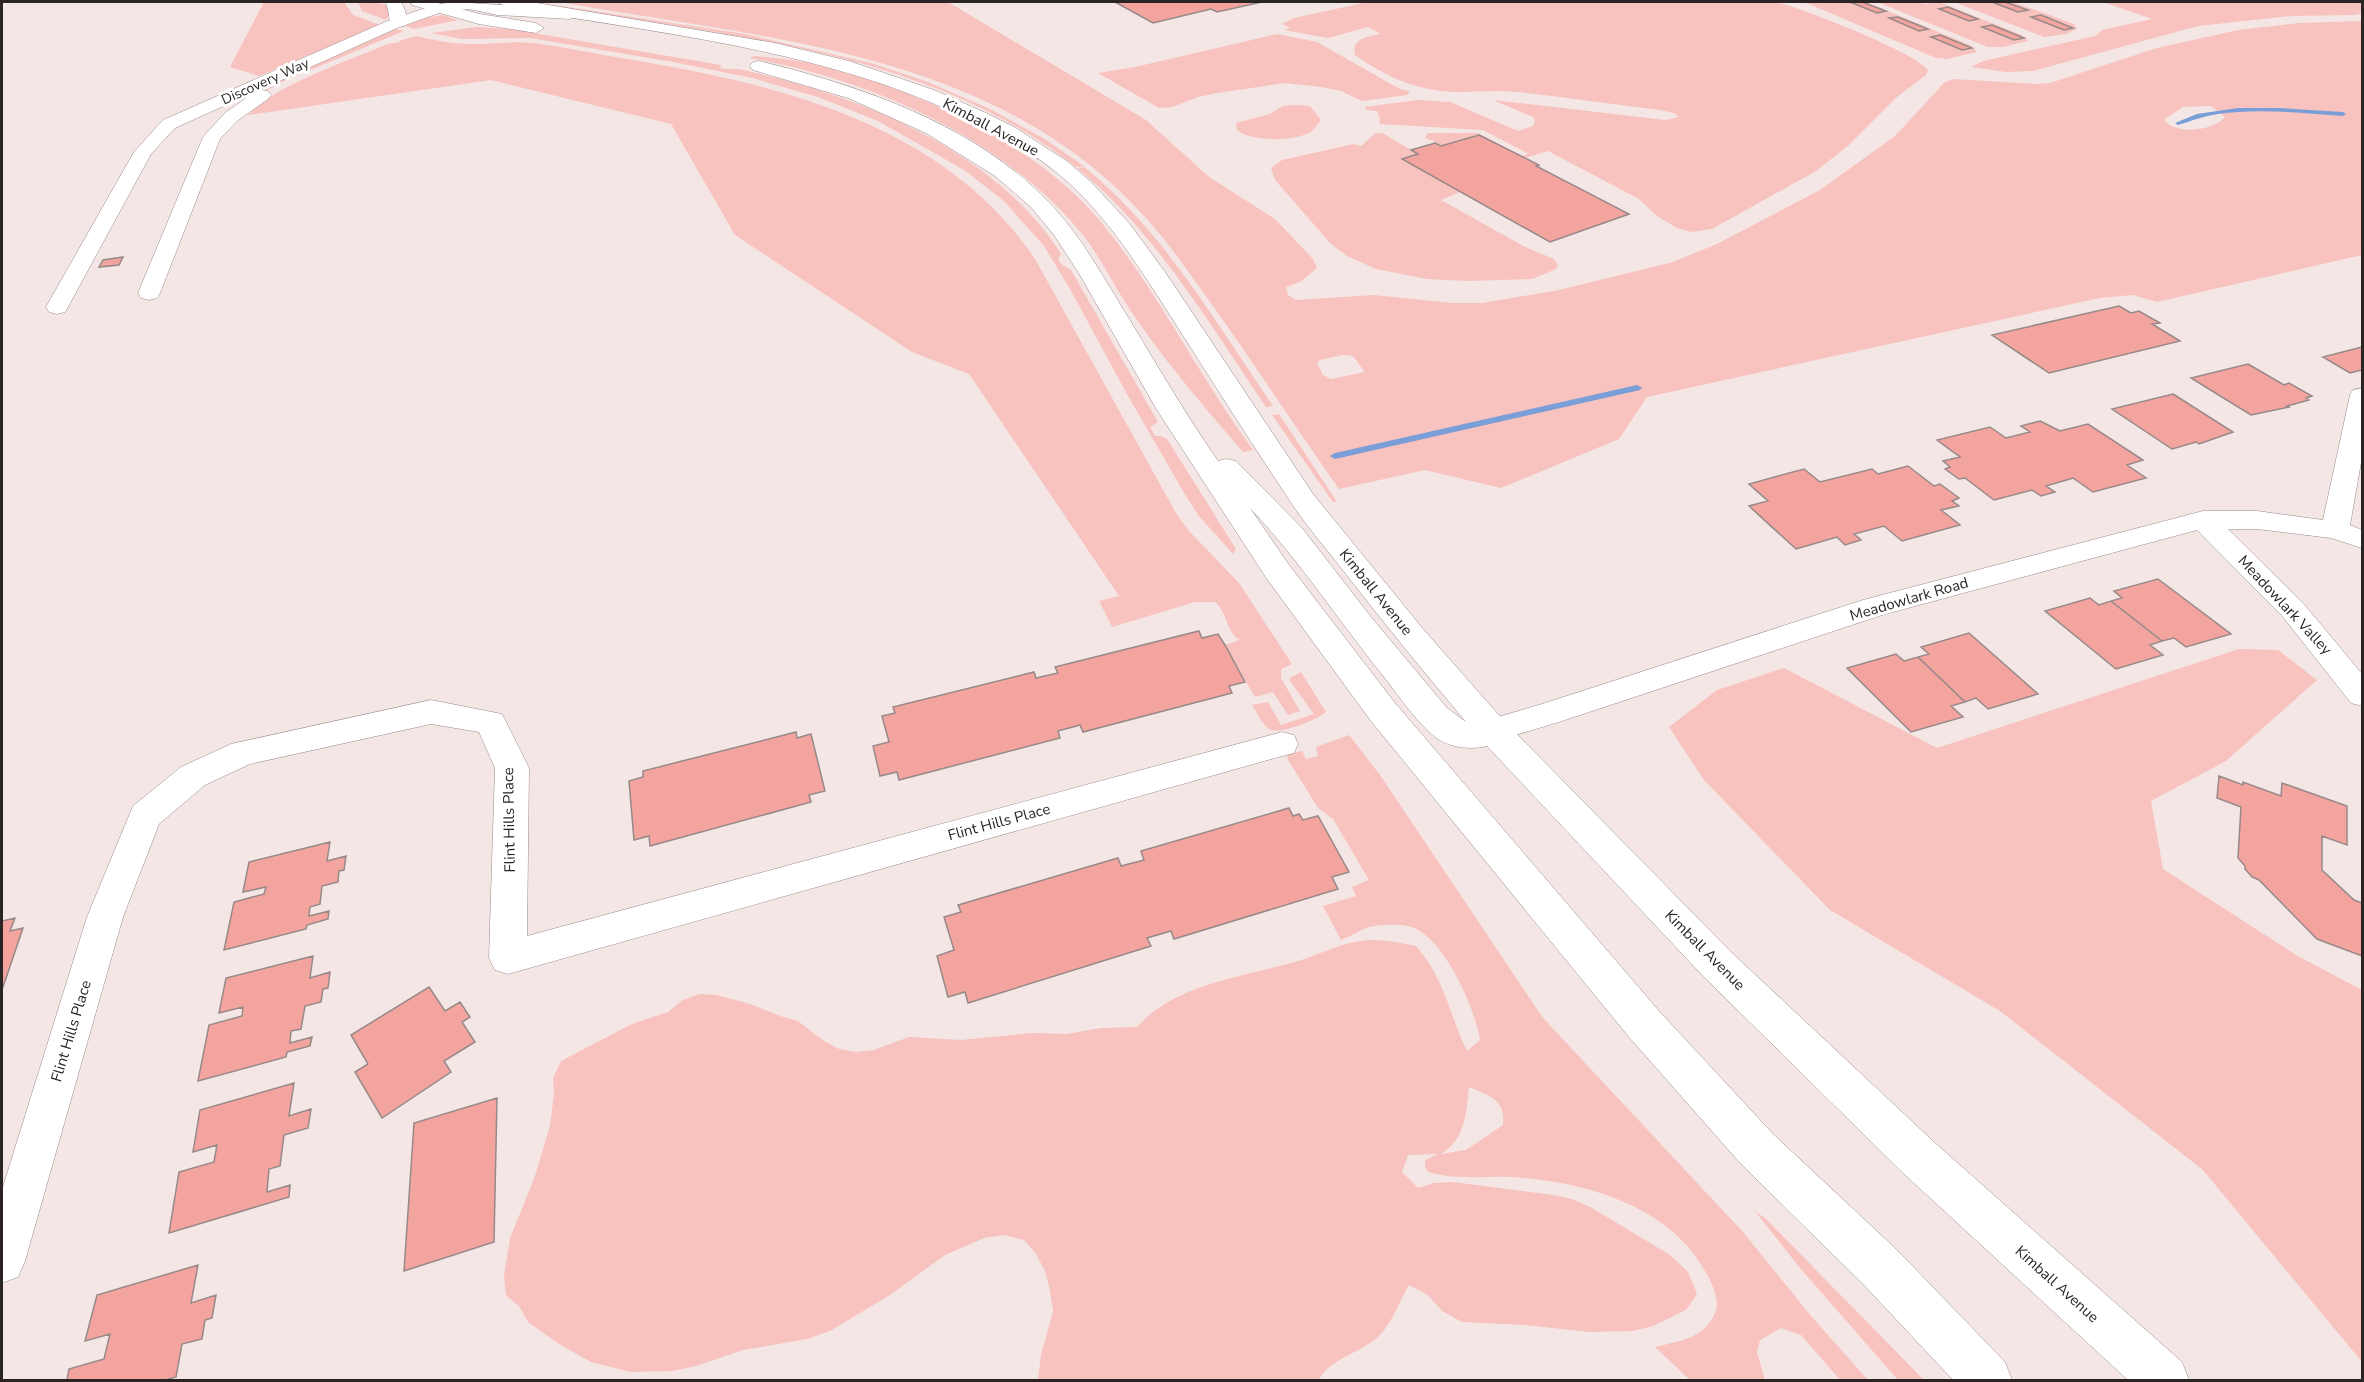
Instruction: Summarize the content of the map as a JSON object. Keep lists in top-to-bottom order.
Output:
{
  "streets": {
    "main road": ["Kimball Avenue"],
    "street": [
      "Discovery Way",
      "Meadowlark Road",
      "Meadowlark Valley",
      "Flint Hills Place"
    ]
  },
  "crossings": [
    ["Discovery Way", "Kimball Avenue"],
    ["Kimball Avenue", "Meadowlark Road"],
    ["Meadowlark Road", "Meadowlark Valley"]
  ]
}
